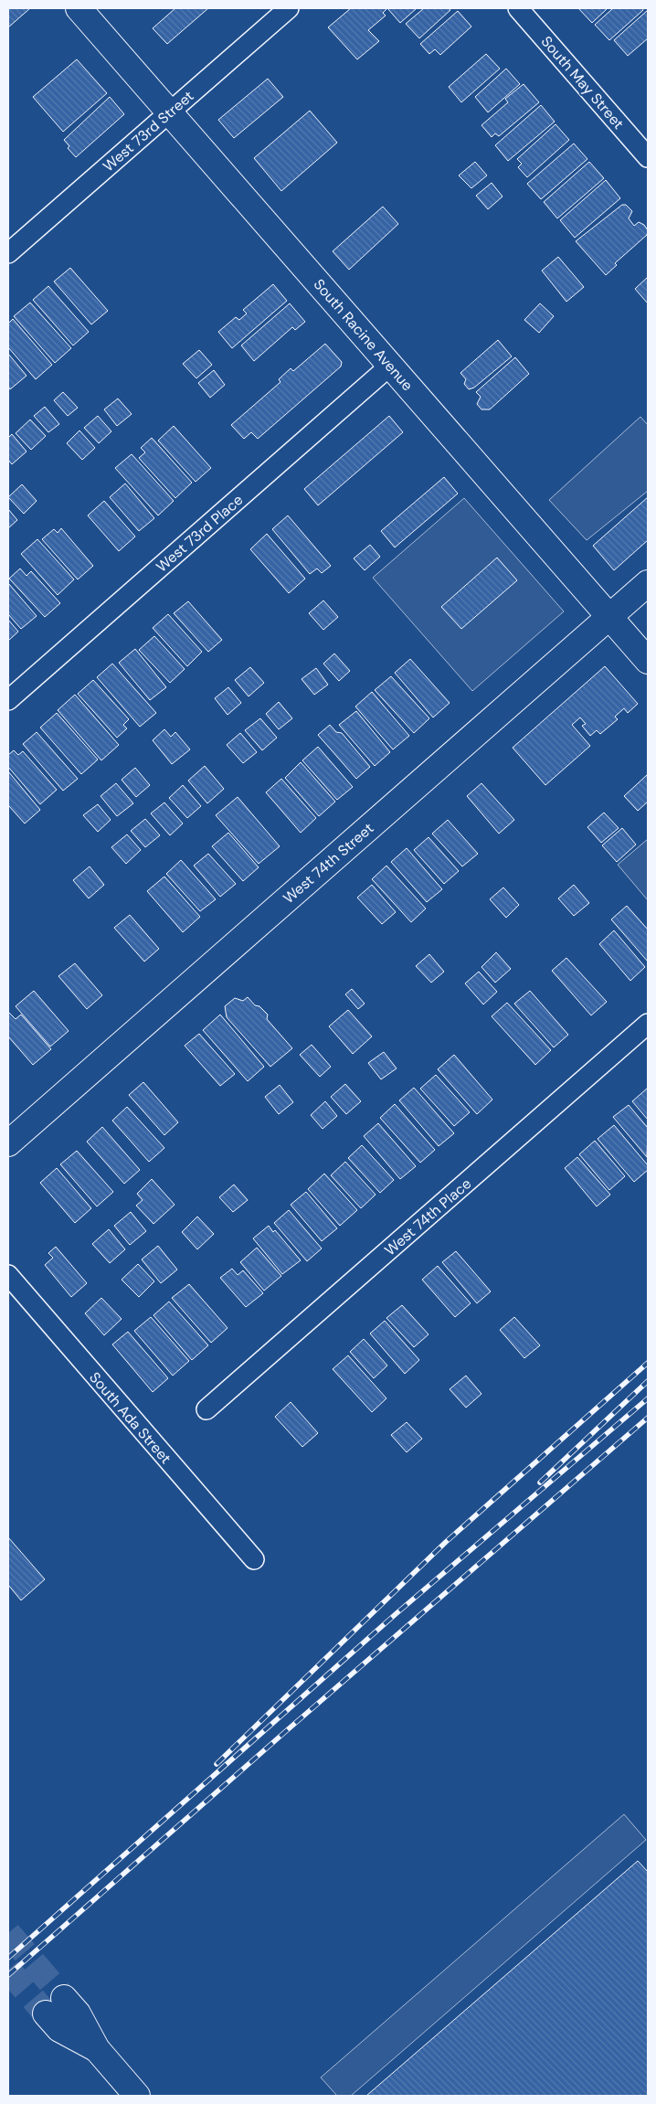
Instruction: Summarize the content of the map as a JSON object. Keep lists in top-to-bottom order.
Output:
{
  "streets": {
    "street": [
      "South May Street",
      "West 73rd Street",
      "South Racine Avenue",
      "West 73rd Place",
      "West 74th Street",
      "West 74th Place",
      "South Ada Street"
    ]
  },
  "crossings": [
    ["West 73rd Street", "South Racine Avenue"],
    ["South Racine Avenue", "West 73rd Place"],
    ["South Racine Avenue", "West 74th Street"]
  ]
}
